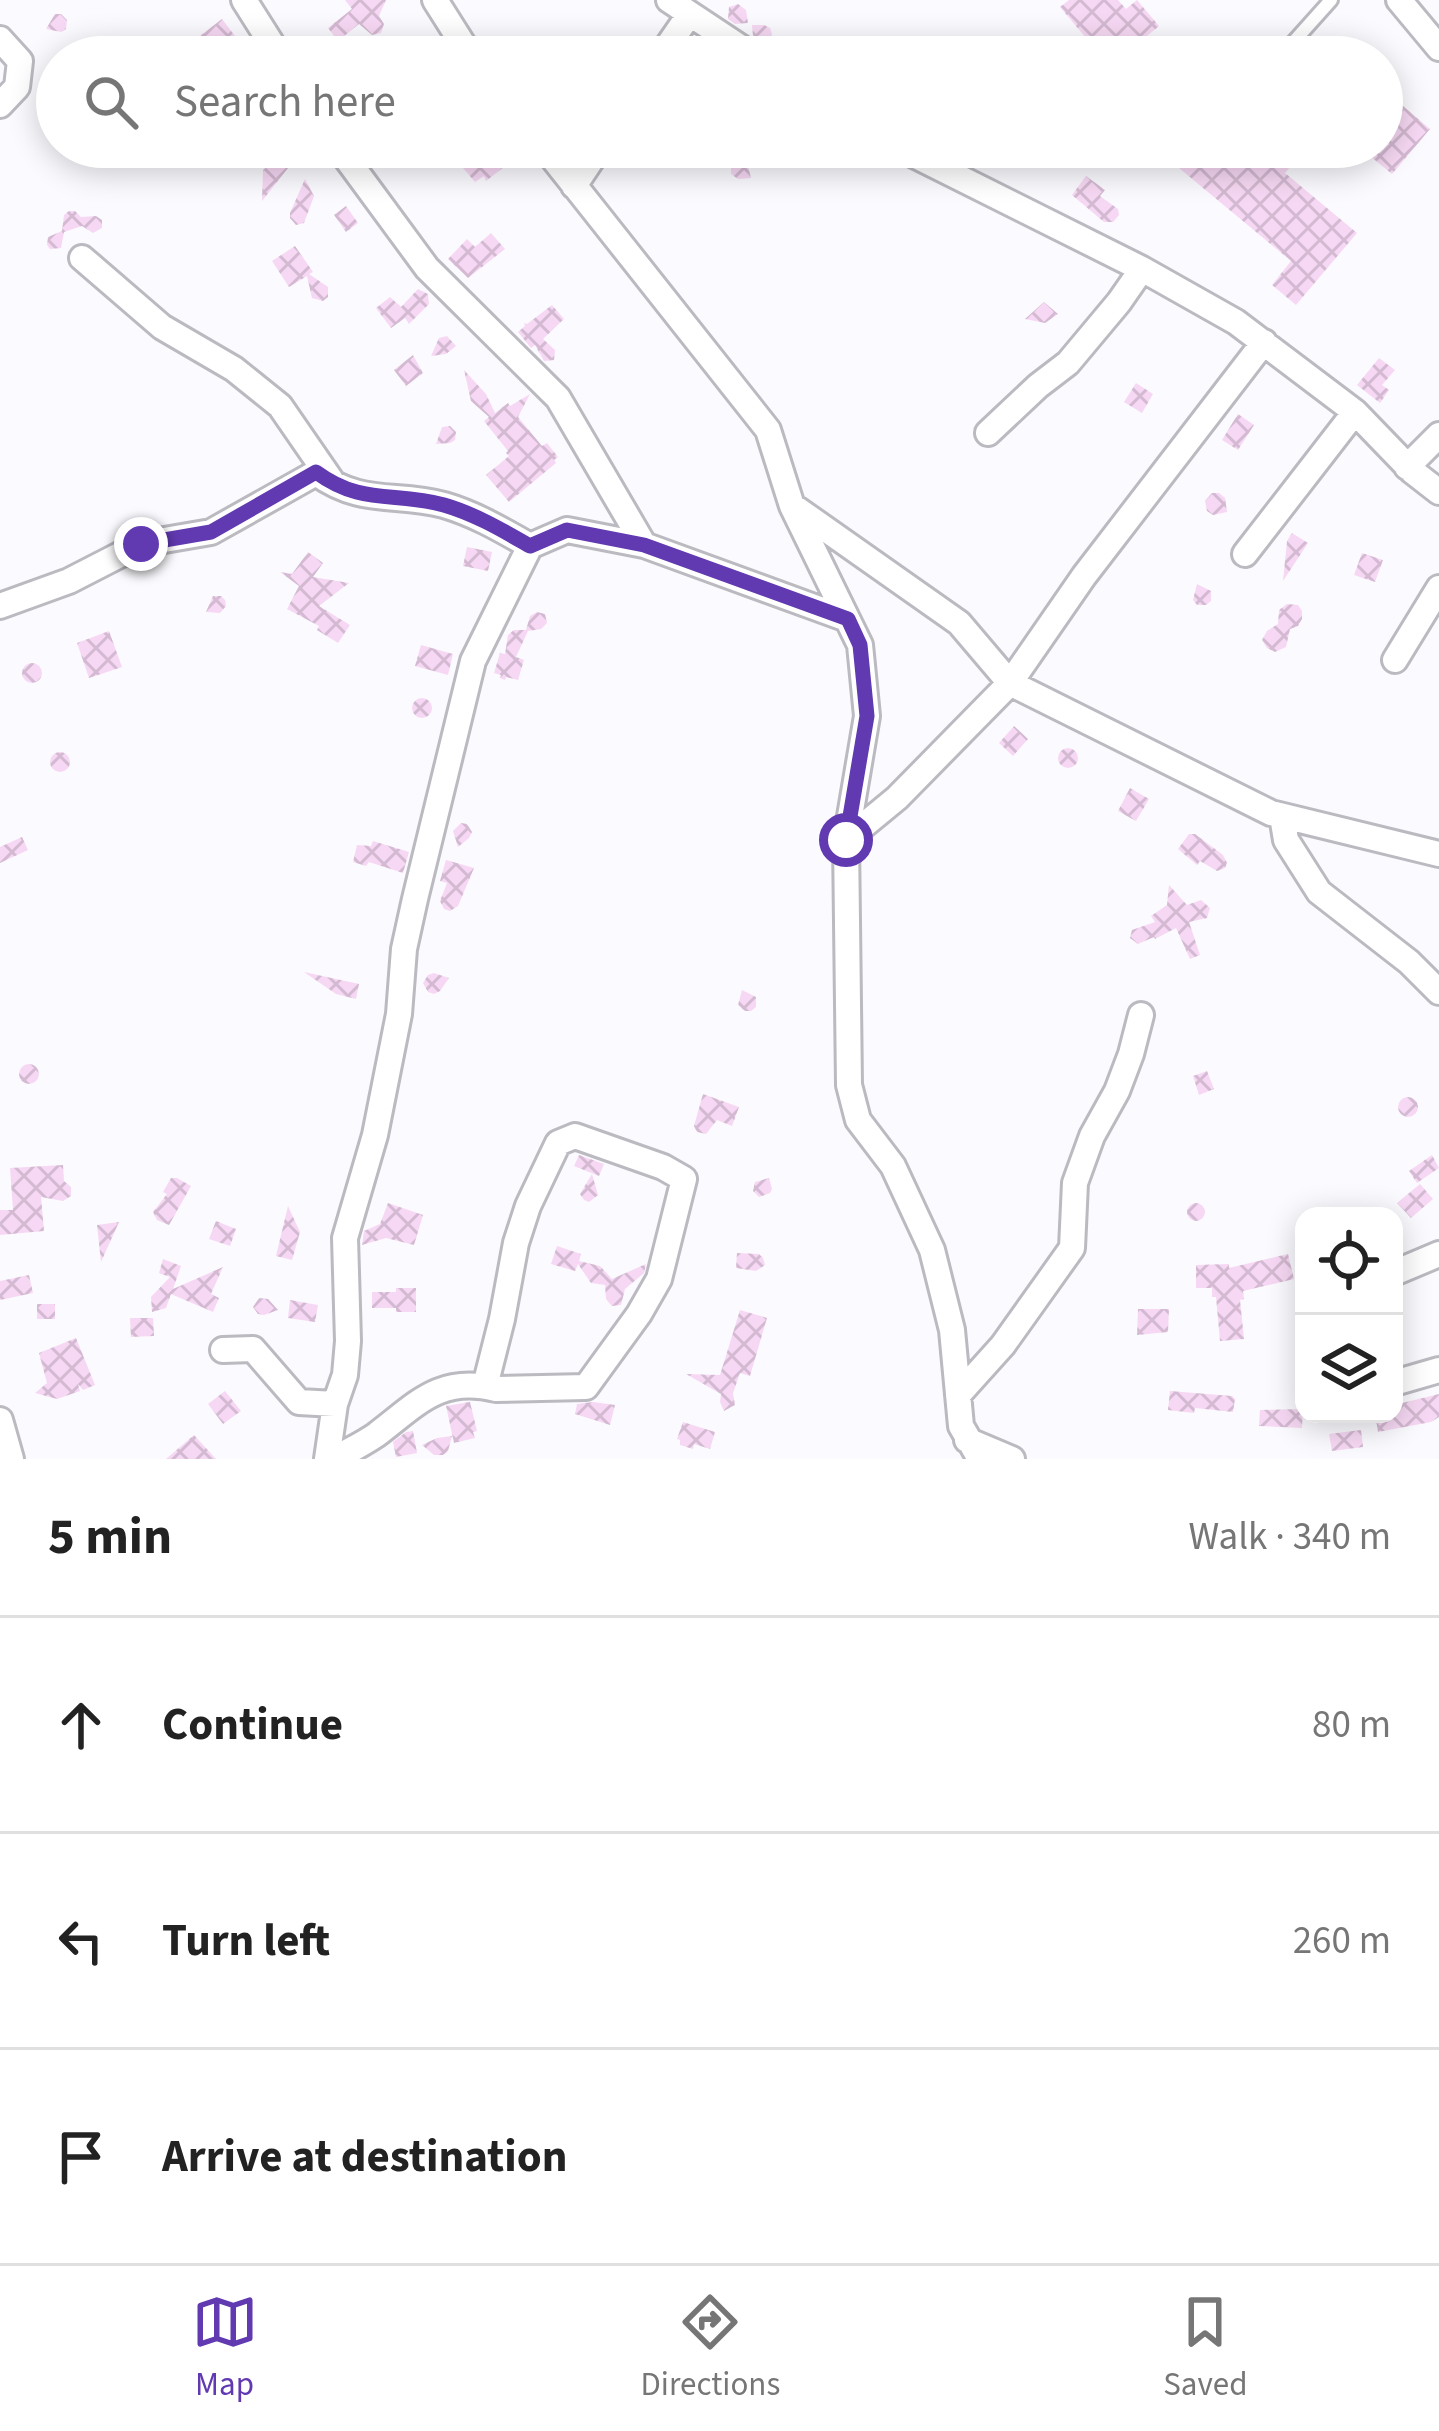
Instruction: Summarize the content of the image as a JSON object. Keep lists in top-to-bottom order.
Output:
{
  "page": {
    "search": "Search here",
    "heading": ["5 min", "Walk · 340 m"],
    "list": [
      ["Continue", "80 m"],
      ["Turn left", "260 m"],
      "Arrive at destination"
    ],
    "nav": ["Map", "Directions", "Saved"]
  }
}
